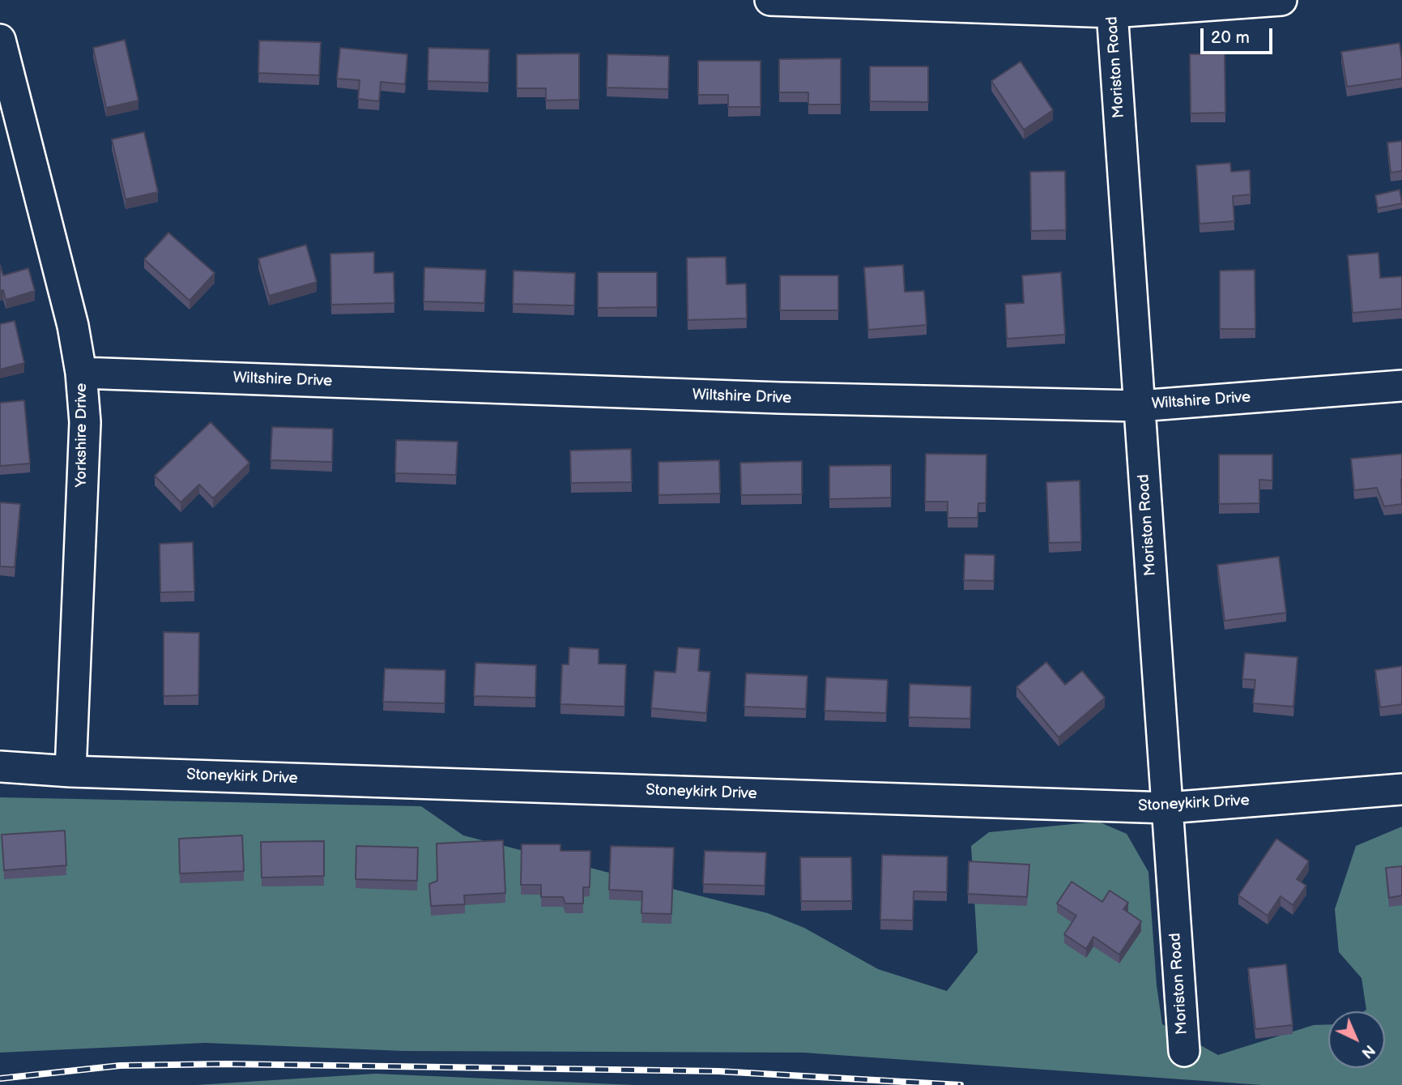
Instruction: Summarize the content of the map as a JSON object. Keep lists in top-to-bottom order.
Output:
{
  "streets": {
    "street": [
      "Moriston Road",
      "Wiltshire Drive",
      "Yorkshire Drive",
      "Stoneykirk Drive"
    ]
  },
  "crossings": [
    ["Moriston Road", "Wiltshire Drive"],
    ["Moriston Road", "Stoneykirk Drive"],
    ["Wiltshire Drive", "Yorkshire Drive"],
    ["Yorkshire Drive", "Stoneykirk Drive"]
  ],
  "scale_bar": "20 m",
  "north": "bottom right"
}
